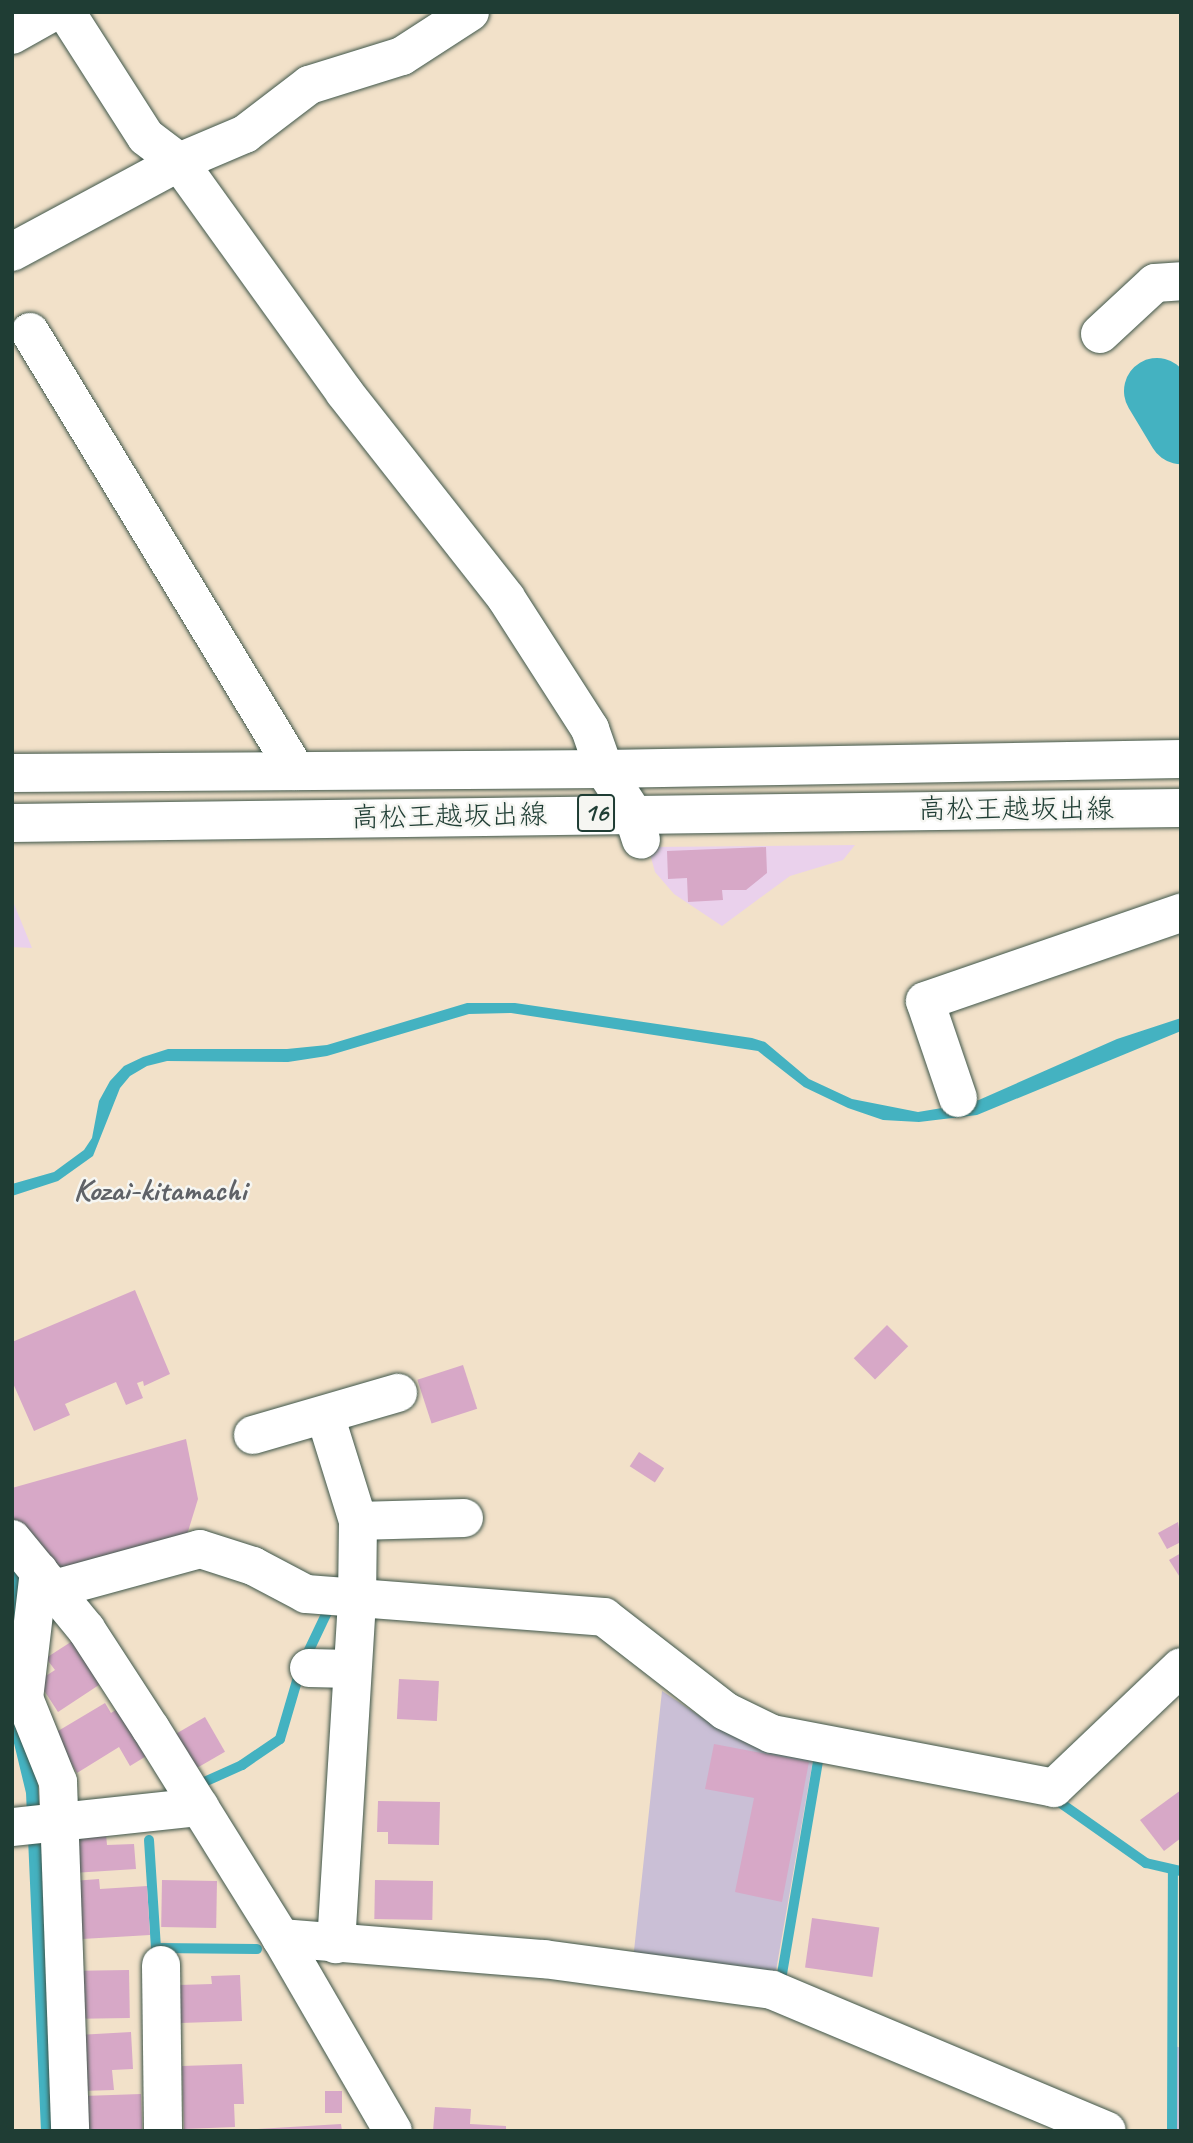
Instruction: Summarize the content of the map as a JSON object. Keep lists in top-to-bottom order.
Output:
{
  "streets": {
    "street": ["高松王越坂出線", "16"]
  },
  "districts": ["Kozai-kitamachi"]
}
